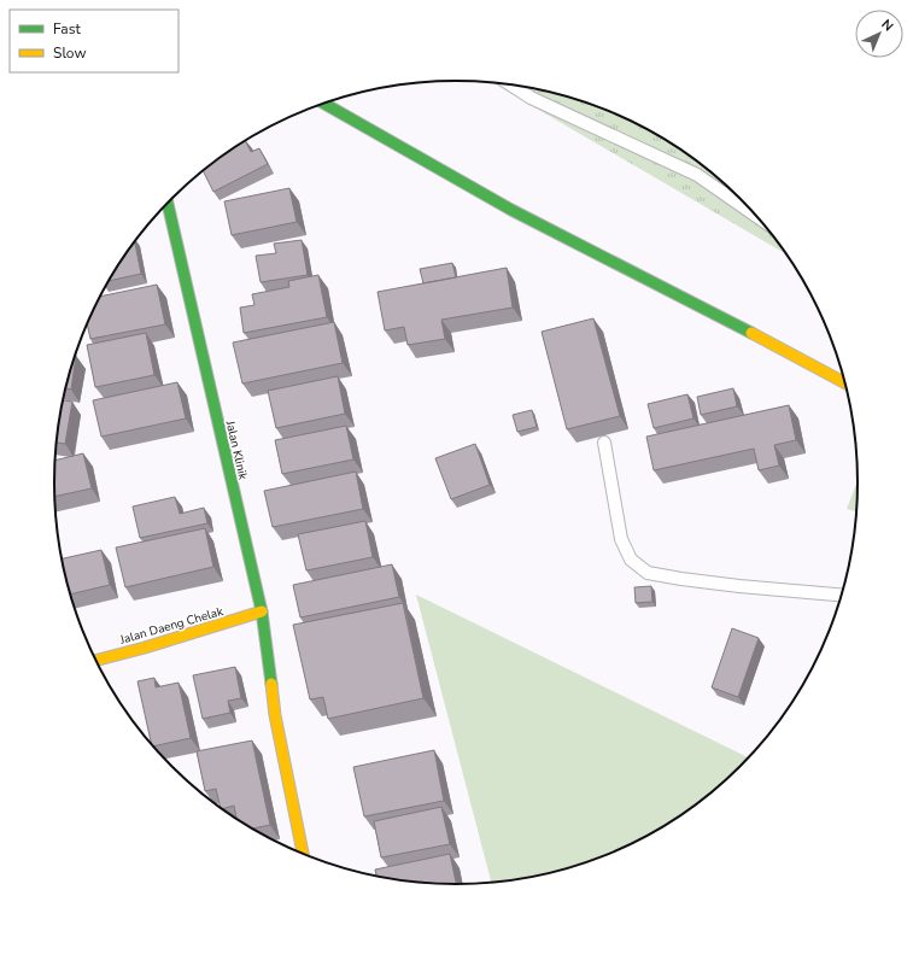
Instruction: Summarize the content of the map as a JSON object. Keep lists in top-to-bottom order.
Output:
{
  "streets": {
    "street": ["Jalan Klinik", "Jalan Daeng Chelak"]
  },
  "crossings": [
    ["Jalan Klinik", "Jalan Daeng Chelak"]
  ],
  "legend": ["Fast", "Slow"],
  "north": "top right"
}
